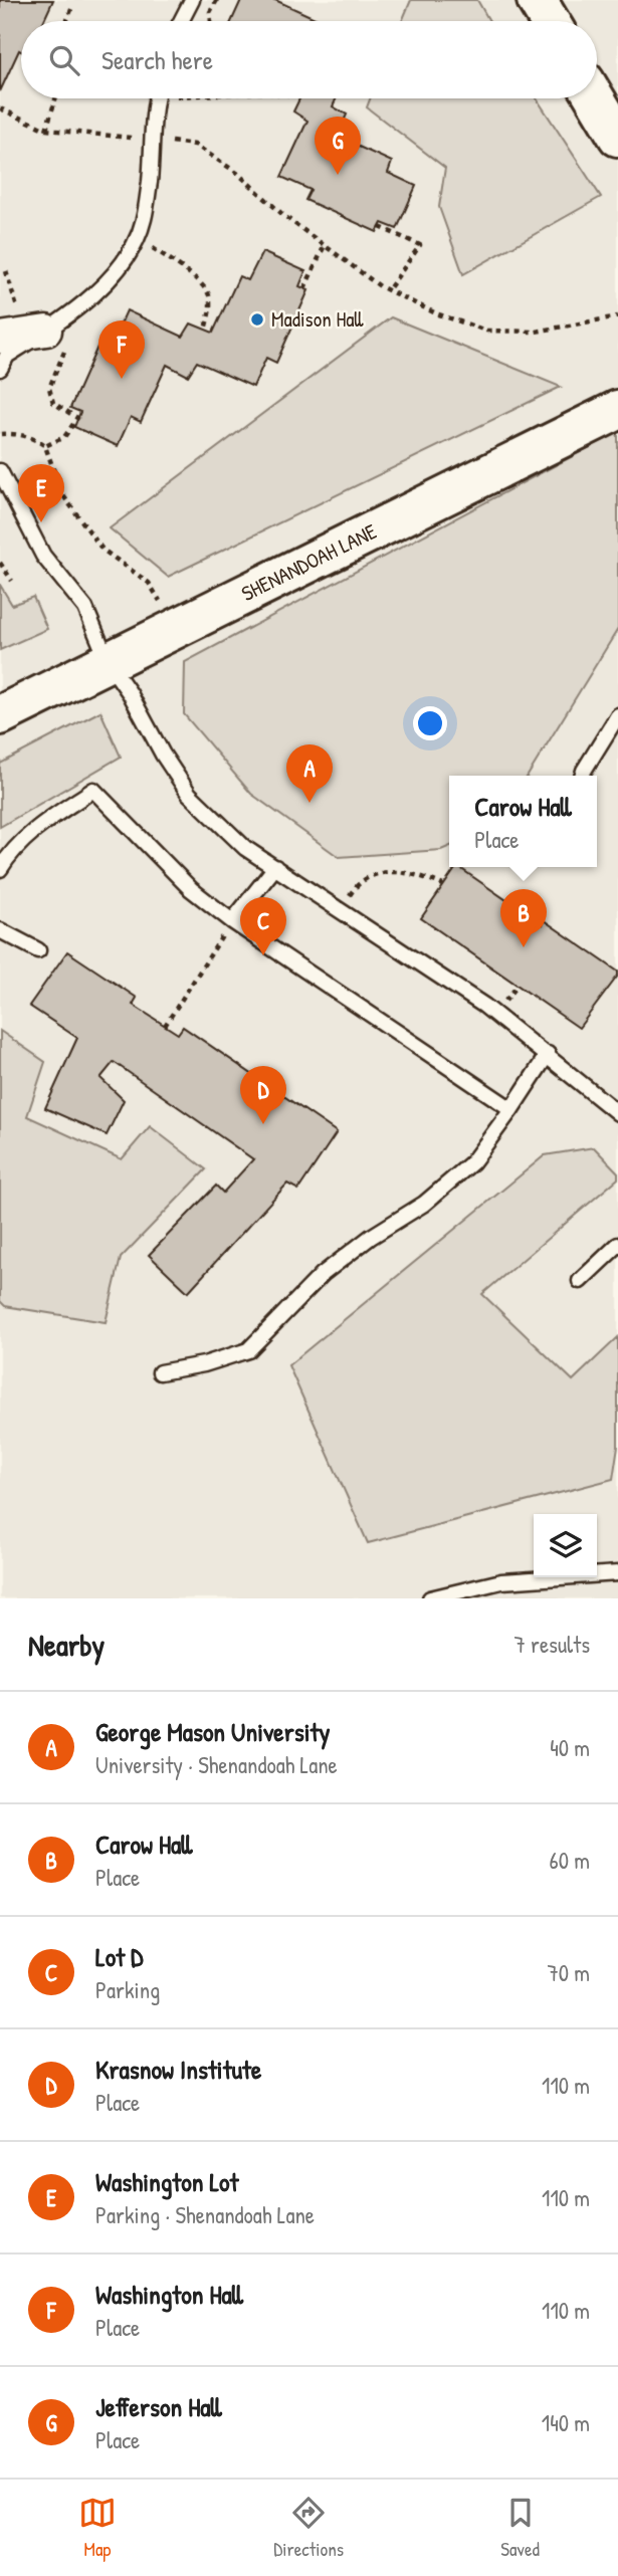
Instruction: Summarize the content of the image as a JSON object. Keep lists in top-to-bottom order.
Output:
{
  "streets": {
    "street": ["SHENANDOAH LANE"]
  },
  "places": ["Madison Hall"],
  "page": {
    "search": "Search here",
    "pins": [
      "G",
      "F",
      "E",
      "A",
      "B",
      "C",
      "D"
    ],
    "popup": ["Carow Hall", "Place"],
    "heading": ["Nearby", "7 results"],
    "list": [
      {
        "mark": "A",
        "name": "George Mason University",
        "note": "University · Shenandoah Lane",
        "value": "40 m"
      },
      {
        "mark": "B",
        "name": "Carow Hall",
        "note": "Place",
        "value": "60 m"
      },
      {
        "mark": "C",
        "name": "Lot D",
        "note": "Parking",
        "value": "70 m"
      },
      {
        "mark": "D",
        "name": "Krasnow Institute",
        "note": "Place",
        "value": "110 m"
      },
      {
        "mark": "E",
        "name": "Washington Lot",
        "note": "Parking · Shenandoah Lane",
        "value": "110 m"
      },
      {
        "mark": "F",
        "name": "Washington Hall",
        "note": "Place",
        "value": "110 m"
      },
      {
        "mark": "G",
        "name": "Jefferson Hall",
        "note": "Place",
        "value": "140 m"
      }
    ],
    "nav": ["Map", "Directions", "Saved"]
  }
}
